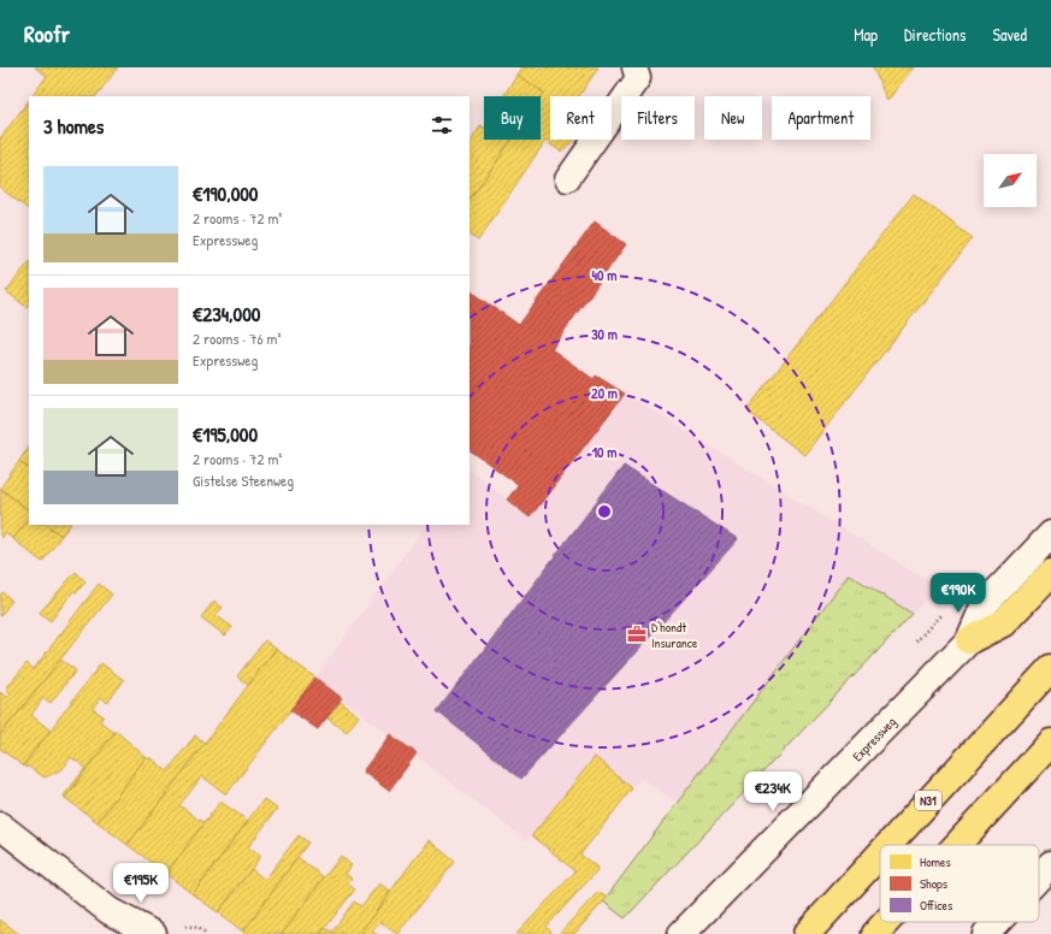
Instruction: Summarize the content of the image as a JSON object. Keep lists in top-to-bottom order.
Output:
{
  "streets": {
    "highway": ["N31"],
    "street": ["Expressweg"]
  },
  "places": {
    "office": ["D'hondt Insurance"]
  },
  "legend": ["Homes", "Shops", "Offices"],
  "north": "top right",
  "page": {
    "header": "Roofr",
    "nav": ["Map", "Directions", "Saved"],
    "chip": [
      "Buy",
      "Rent",
      "Filters",
      "New",
      "Apartment"
    ],
    "heading": "3 homes",
    "list": [
      {
        "name": "€190,000",
        "note": "2 rooms · 72 m² · Expressweg"
      },
      {
        "name": "€234,000",
        "note": "2 rooms · 76 m² · Expressweg"
      },
      {
        "name": "€195,000",
        "note": "2 rooms · 72 m² · Gistelse Steenweg"
      }
    ],
    "price": ["€190K", "€234K", "€195K"]
  },
  "rings": [
    "40 m",
    "30 m",
    "20 m",
    "10 m"
  ]
}
